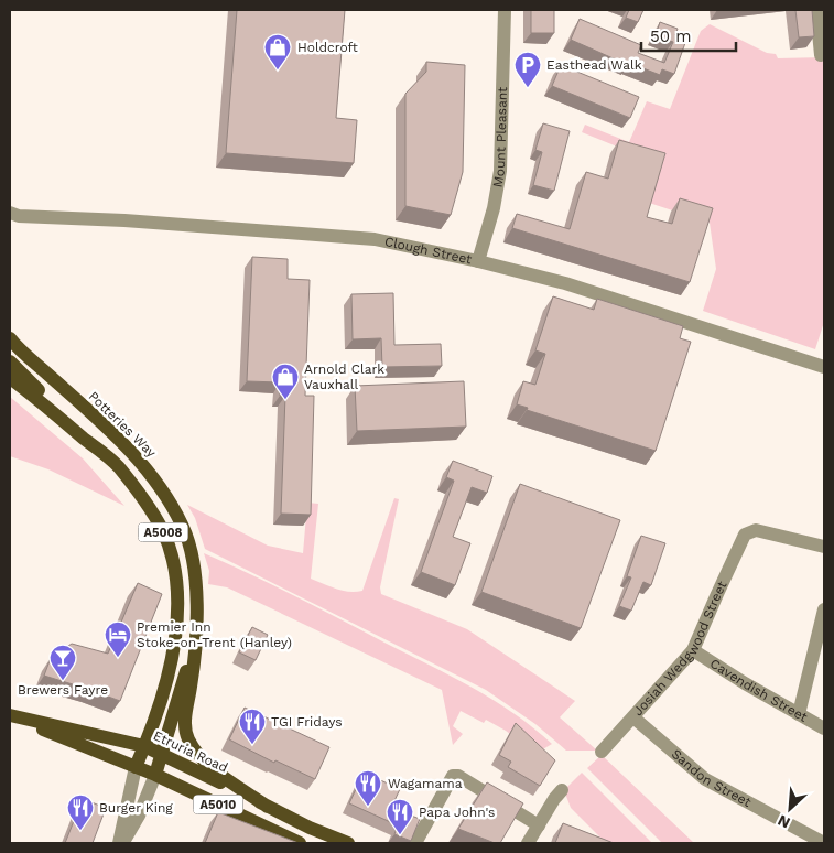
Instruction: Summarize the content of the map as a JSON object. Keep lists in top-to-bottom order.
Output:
{
  "streets": {
    "main road": [
      "Potteries Way",
      "A5008",
      "Etruria Road",
      "A5010"
    ],
    "street": [
      "Mount Pleasant",
      "Clough Street",
      "Josiah Wedgwood Street",
      "Cavendish Street",
      "Sandon Street"
    ]
  },
  "crossings": [
    ["Mount Pleasant", "Clough Street"],
    ["Potteries Way", "Etruria Road"],
    ["A5008", "Etruria Road"],
    ["Josiah Wedgwood Street", "Cavendish Street"],
    ["Josiah Wedgwood Street", "Sandon Street"]
  ],
  "places": {
    "shop": ["Holdcroft", "Arnold Clark Vauxhall"],
    "parking": ["Easthead Walk"],
    "hotel": ["Premier Inn Stoke-on-Trent (Hanley)"],
    "bar": ["Brewers Fayre"],
    "restaurant": [
      "TGI Fridays",
      "Wagamama",
      "Burger King",
      "Papa John's"
    ]
  },
  "scale_bar": "50 m",
  "north": "bottom left"
}
